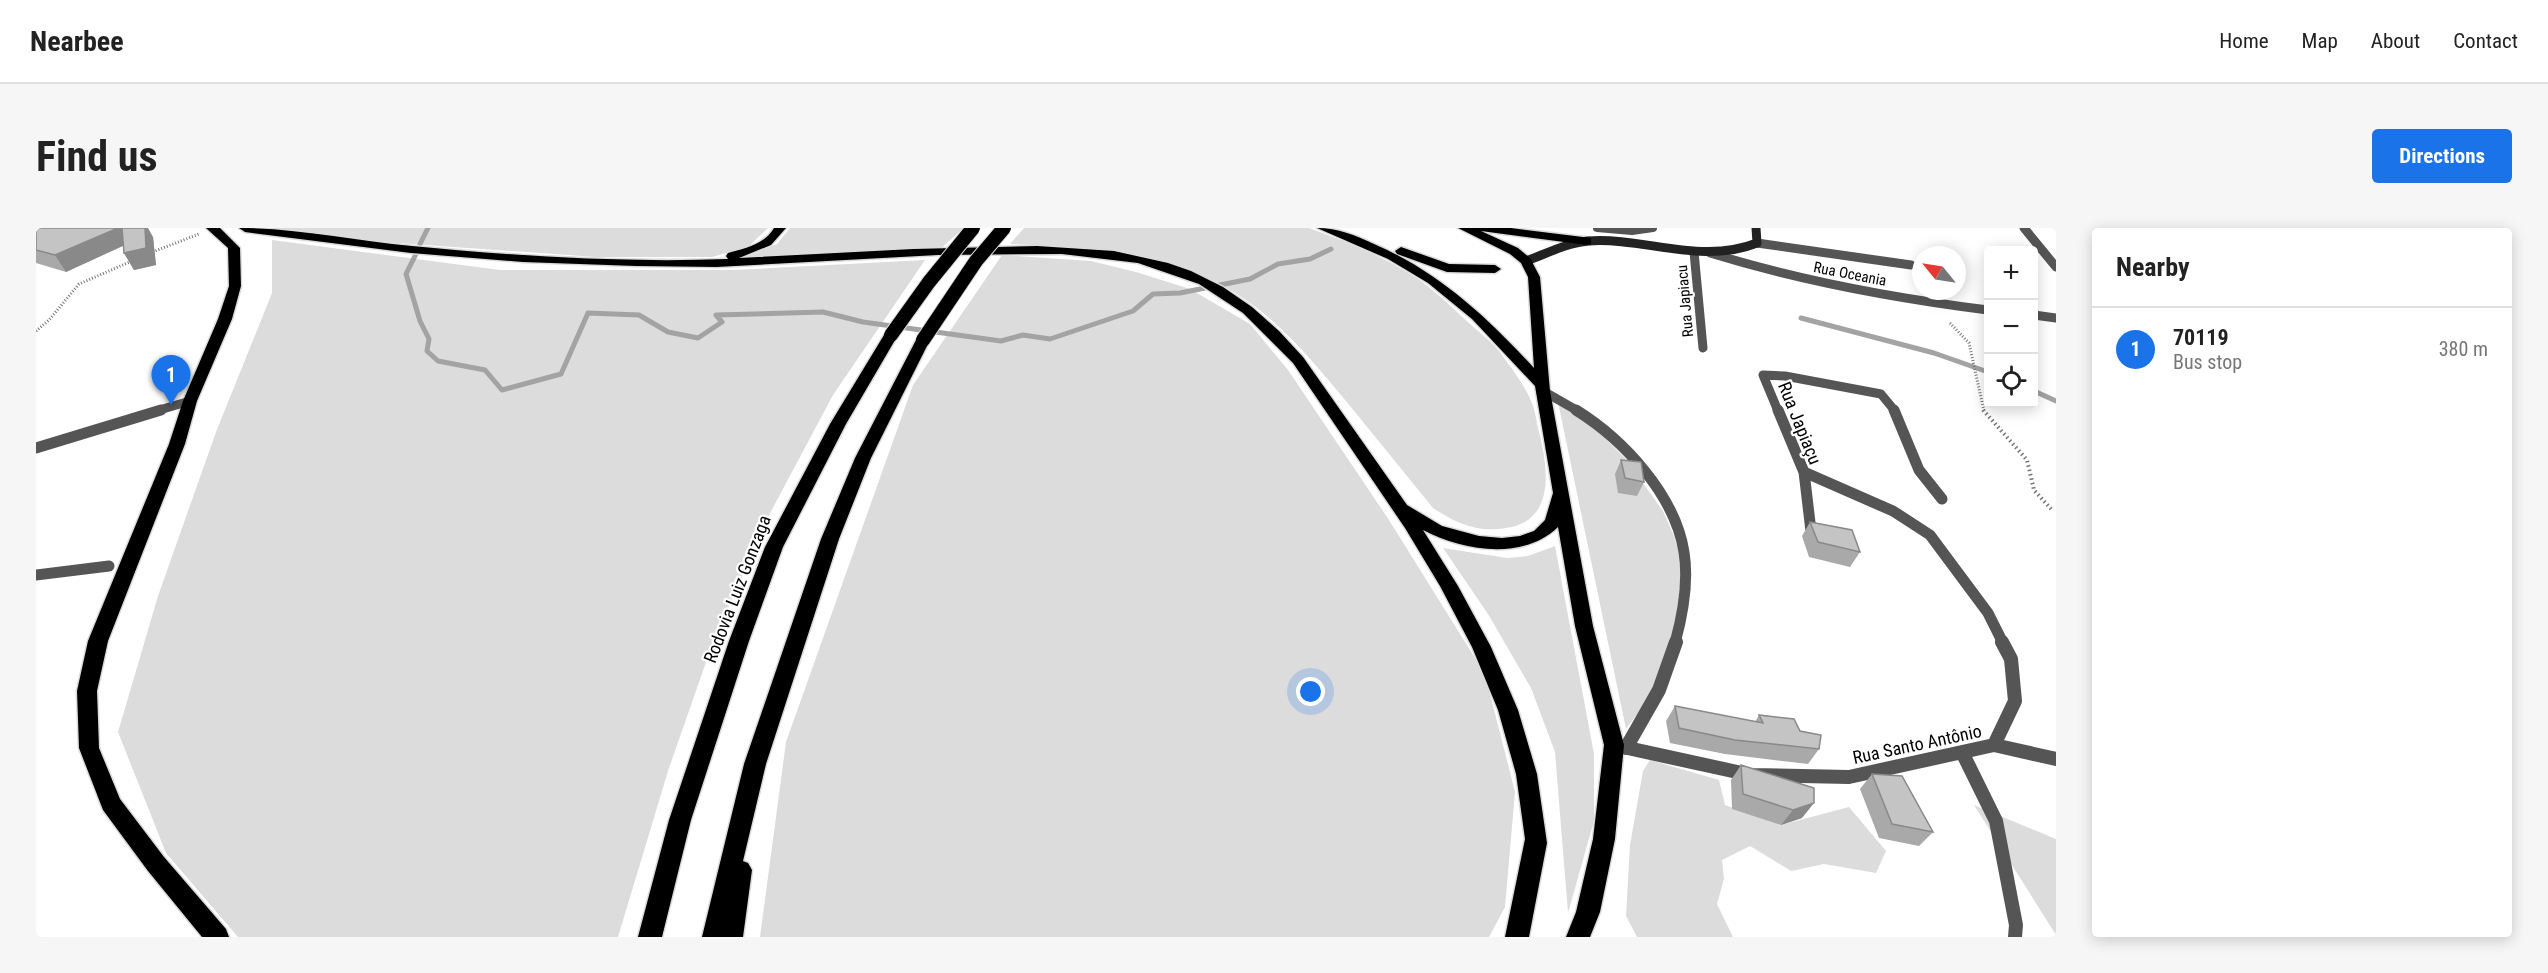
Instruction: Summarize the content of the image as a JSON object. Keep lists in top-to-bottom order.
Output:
{
  "streets": {
    "highway": ["Rodovia Luiz Gonzaga"],
    "street": [
      "Rua Oceania",
      "Rua Japiacu",
      "Rua Japiaçu",
      "Rua Santo Antônio"
    ]
  },
  "crossings": [
    ["Rua Japiaçu", "Rua Santo Antônio"]
  ],
  "north": "top left",
  "page": {
    "header": "Nearbee",
    "nav": [
      "Home",
      "Map",
      "About",
      "Contact"
    ],
    "buttons": "Directions",
    "title": "Find us",
    "heading": "Nearby",
    "map_buttons": ["+", "−"],
    "list": [
      {
        "mark": "1",
        "name": "70119",
        "note": "Bus stop",
        "value": "380 m"
      }
    ],
    "pins": "1"
  }
}
